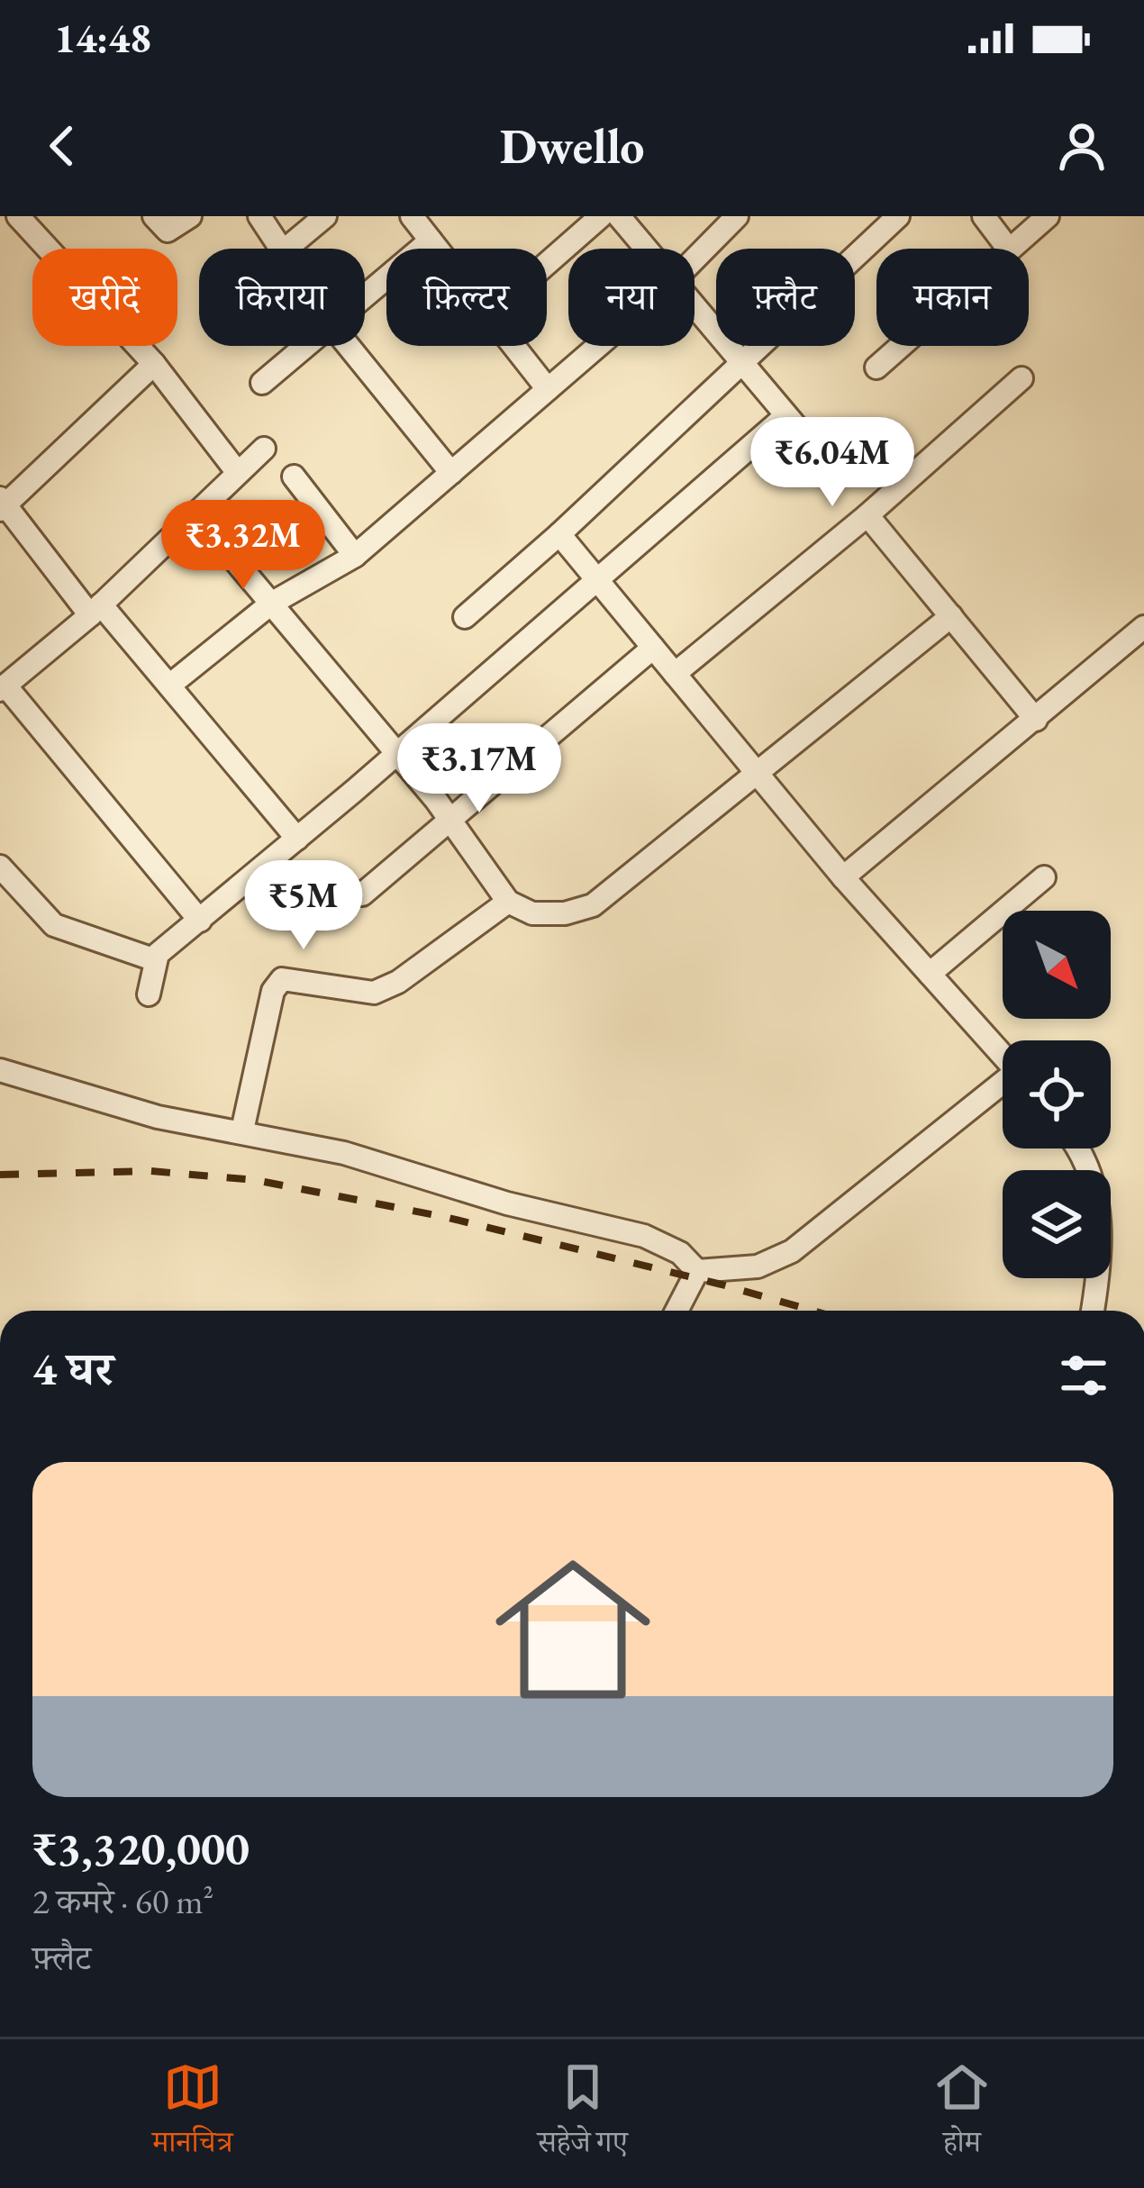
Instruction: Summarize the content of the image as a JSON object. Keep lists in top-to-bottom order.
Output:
{
  "north": "bottom right",
  "page": {
    "status": "14:48",
    "header": "Dwello",
    "chip": [
      "खरीदें",
      "किराया",
      "फ़िल्टर",
      "नया",
      "फ़्लैट",
      "मकान"
    ],
    "price": [
      "₹6.04M",
      "₹3.32M",
      "₹3.17M",
      "₹5M"
    ],
    "heading": "4 घर",
    "list": [
      {
        "name": "₹3,320,000",
        "note": "2 कमरे · 60 m² · फ़्लैट"
      }
    ],
    "tabs": ["मानचित्र", "सहेजे गए", "होम"]
  }
}
